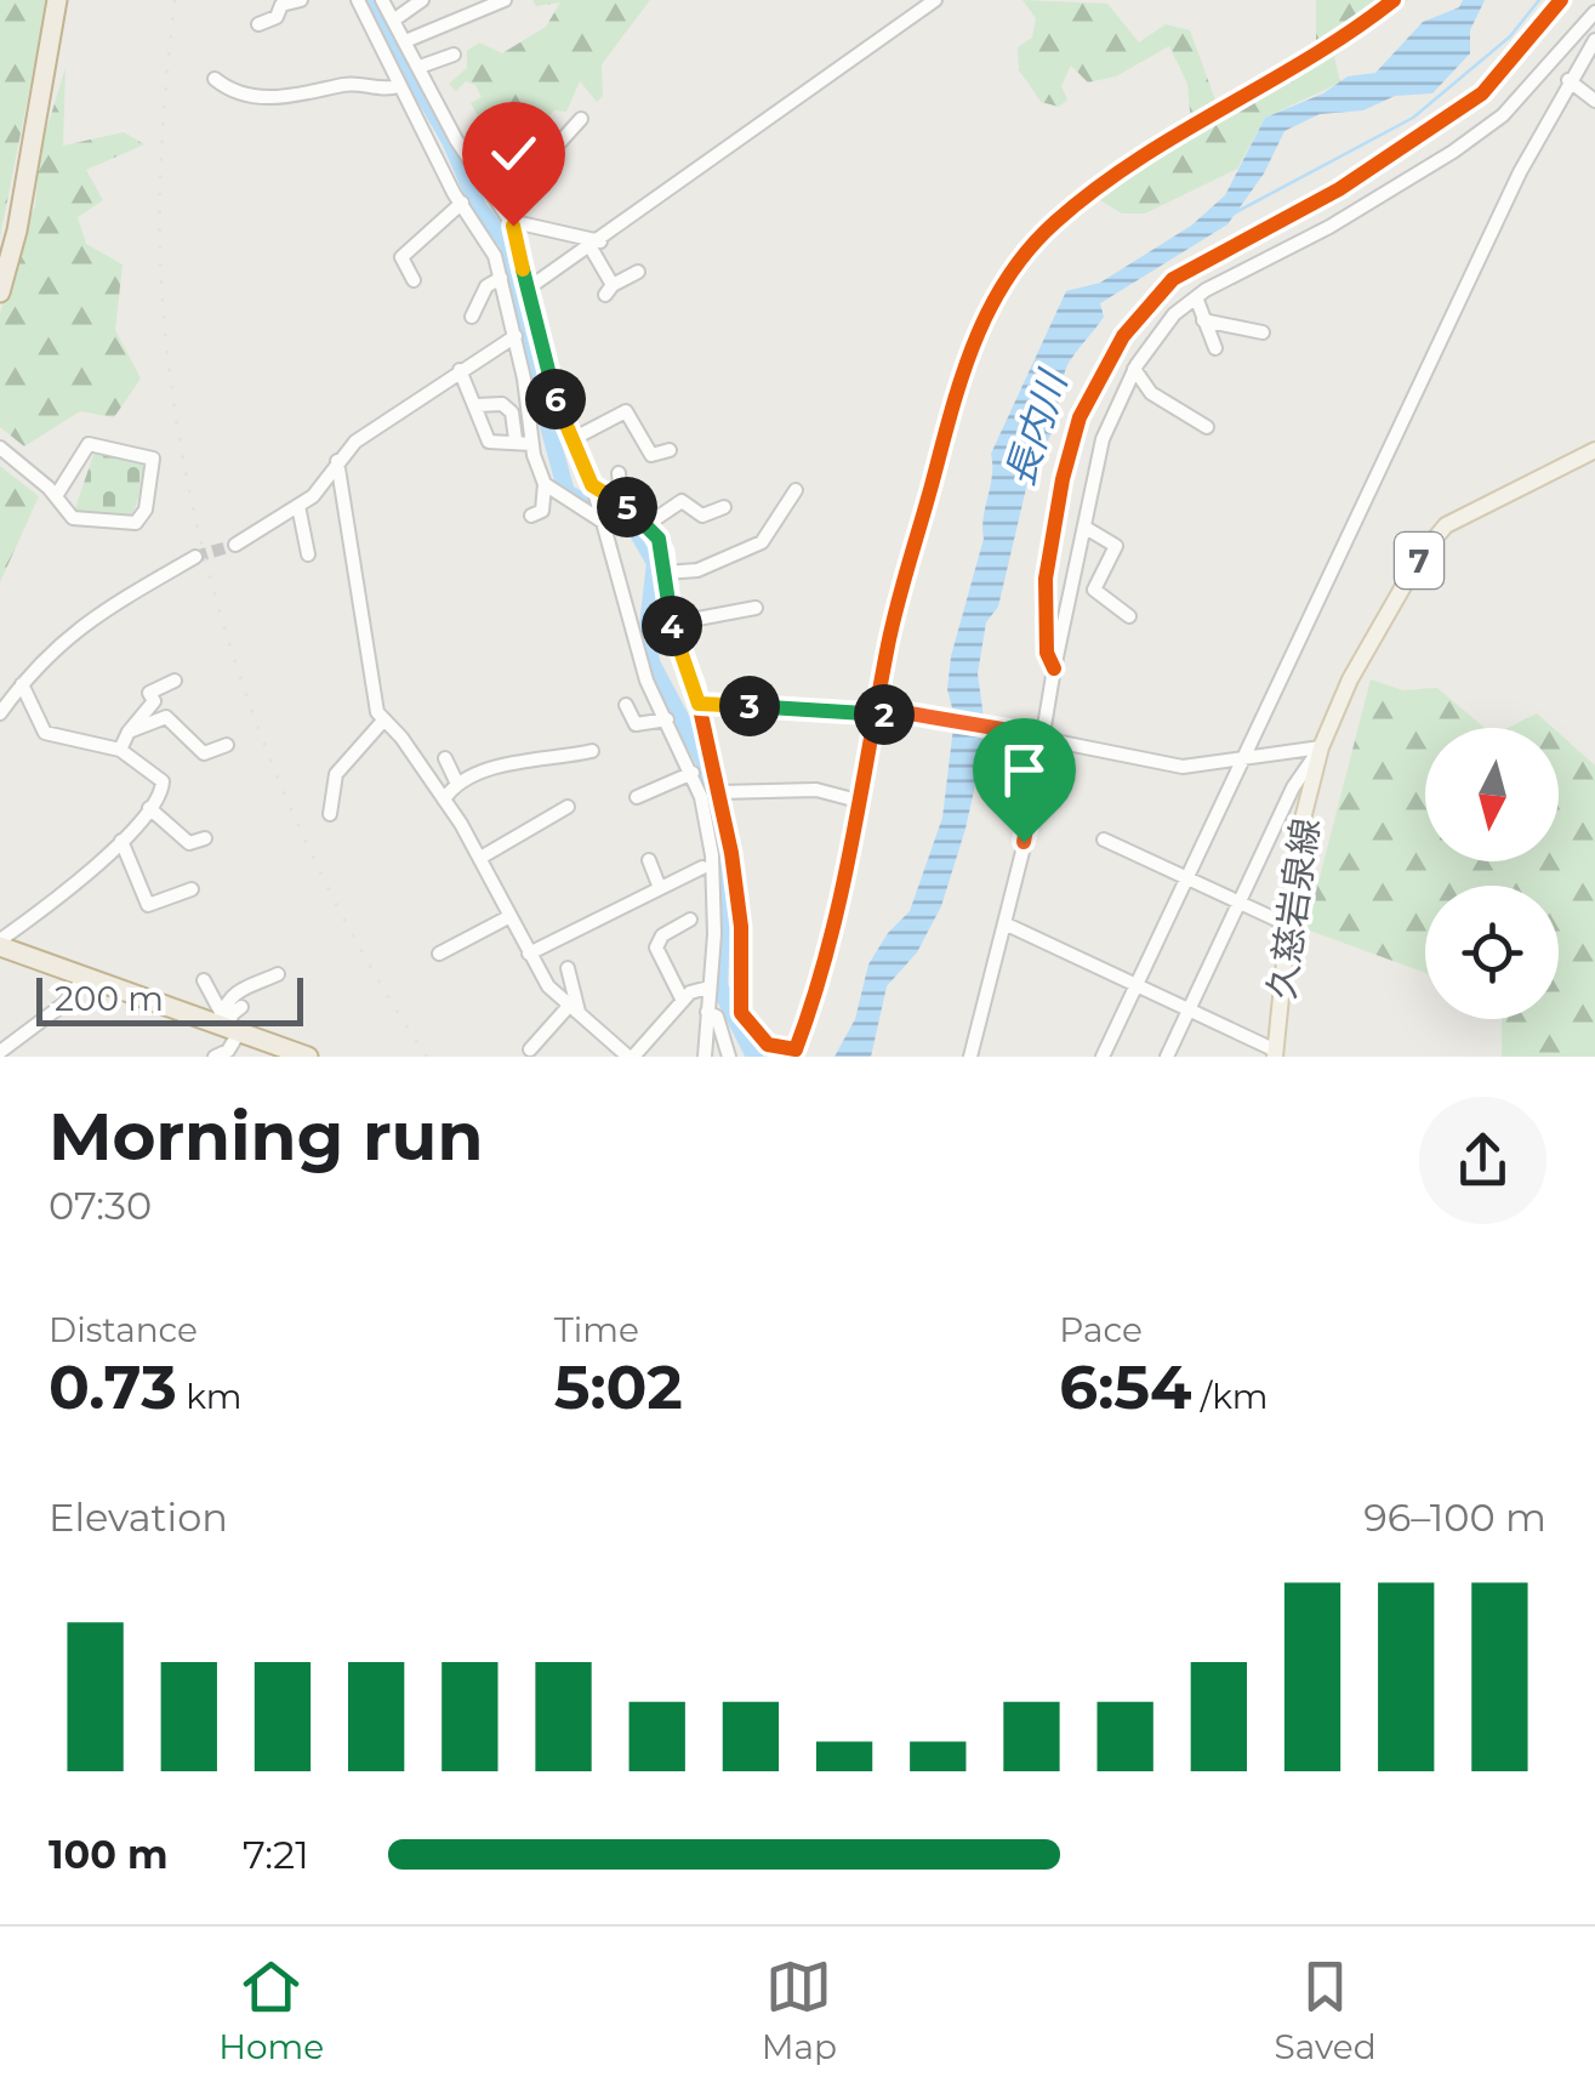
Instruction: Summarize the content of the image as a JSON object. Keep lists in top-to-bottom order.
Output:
{
  "streets": {
    "main road": ["7", "久慈岩泉線"]
  },
  "water": ["長内川"],
  "scale_bar": "200 m",
  "north": "bottom",
  "page": {
    "pins": [
      "6",
      "5",
      "4",
      "3",
      "2"
    ],
    "scale": "200 m",
    "heading": ["Morning run", "07:30"],
    "stats": [
      ["Distance", "0.73 km"],
      ["Time", "5:02"],
      ["Pace", "6:54 /km"]
    ],
    "chart": ["Elevation", "96–100 m"],
    "list": [
      {
        "name": "100 m",
        "note": "7:21"
      }
    ],
    "tabs": ["Home", "Map", "Saved"]
  }
}
